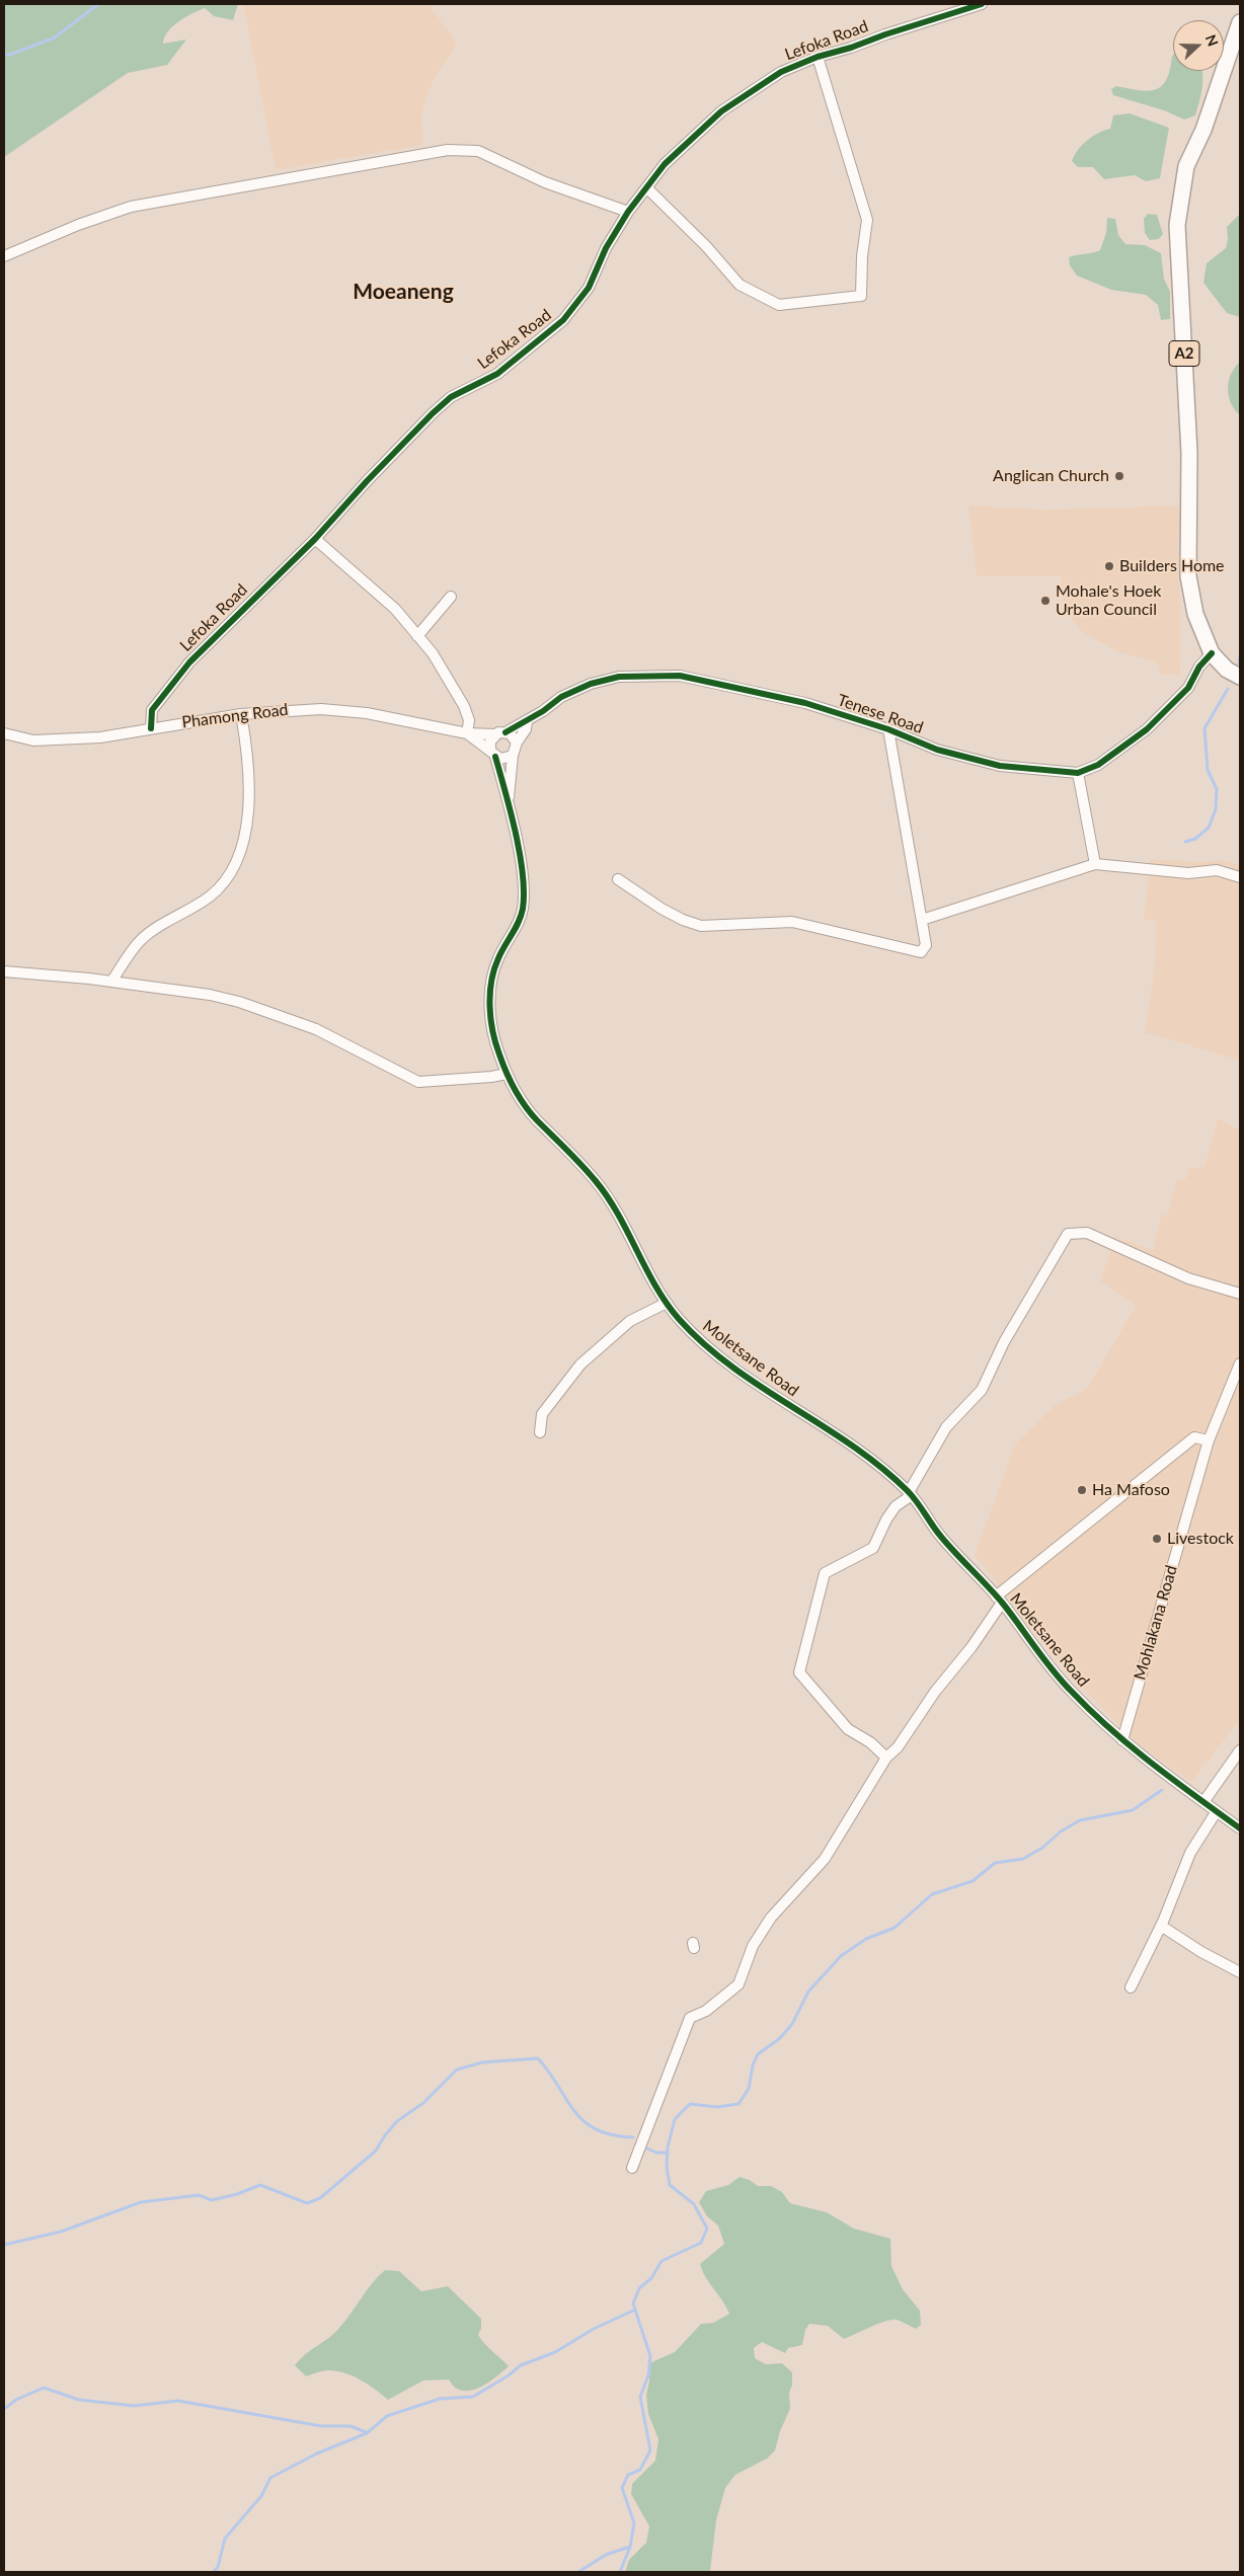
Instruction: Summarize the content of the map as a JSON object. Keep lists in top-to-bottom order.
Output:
{
  "streets": {
    "main road": ["A2"],
    "street": [
      "Lefoka Road",
      "Tenese Road",
      "Phamong Road",
      "Moletsane Road",
      "Mohlakana Road"
    ]
  },
  "crossings": [
    ["Lefoka Road", "Phamong Road"],
    ["A2", "Tenese Road"],
    ["Tenese Road", "Phamong Road"],
    ["Tenese Road", "Moletsane Road"],
    ["Phamong Road", "Moletsane Road"],
    ["Moletsane Road", "Mohlakana Road"]
  ],
  "districts": ["Moeaneng"],
  "places": [
    "Anglican Church",
    "Builders Home",
    "Mohale's Hoek Urban Council",
    "Ha Mafoso",
    "Livestock"
  ],
  "north": "right"
}
